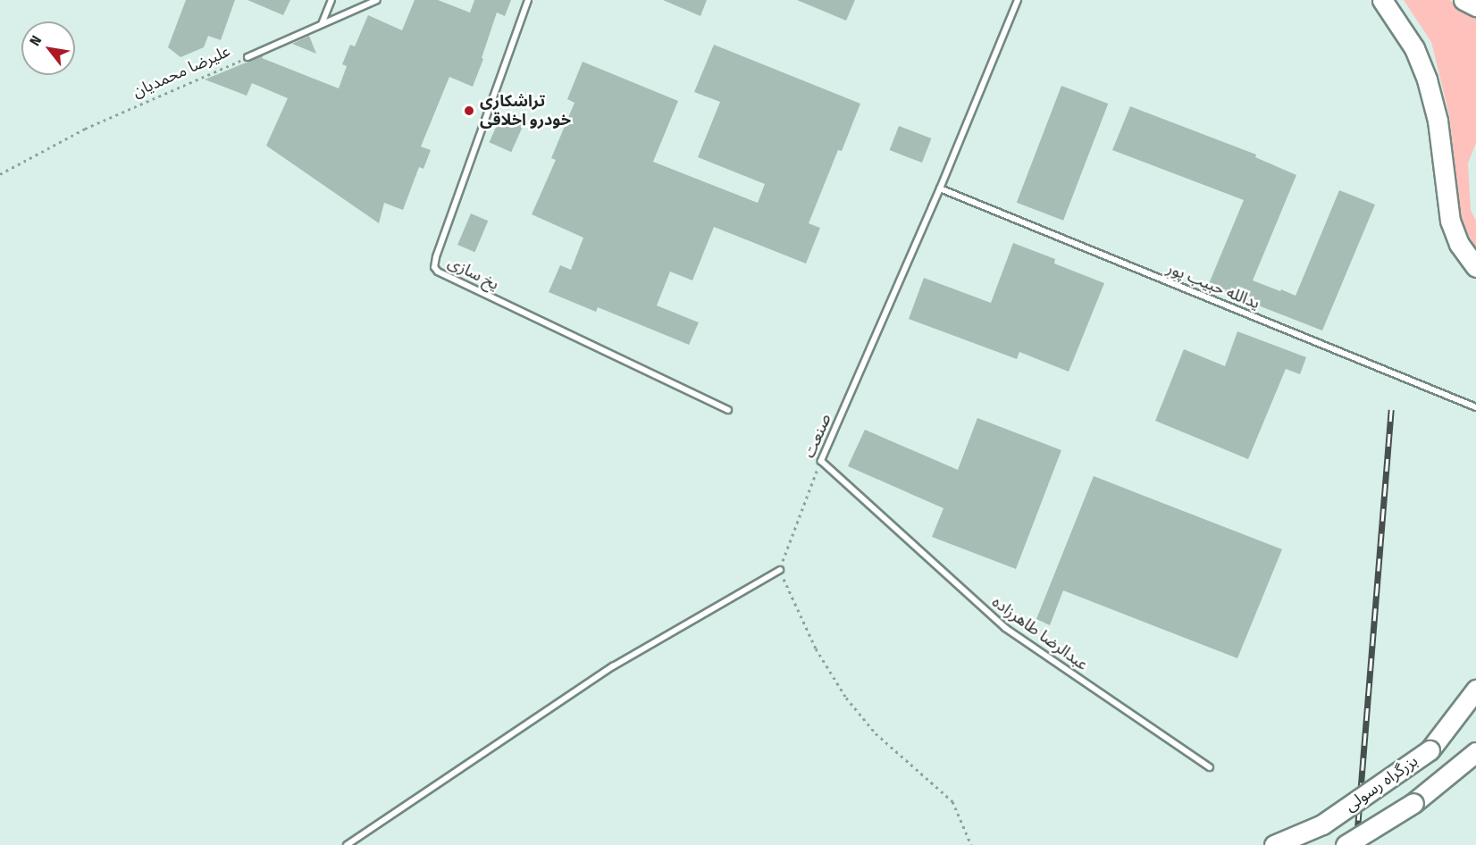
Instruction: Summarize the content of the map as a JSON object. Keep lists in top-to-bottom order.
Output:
{
  "streets": {
    "highway": ["بزرگراه رسولی"],
    "lane": [
      "علیرضا محمدیان",
      "یخ سازی",
      "یدالله حبیب پور",
      "صنعت",
      "عبدالرضا طاهرزاده"
    ]
  },
  "crossings": [
    ["یدالله حبیب پور", "صنعت"],
    ["صنعت", "عبدالرضا طاهرزاده"]
  ],
  "places": ["تراشکاری خودرو اخلاقی"],
  "north": "top left"
}
